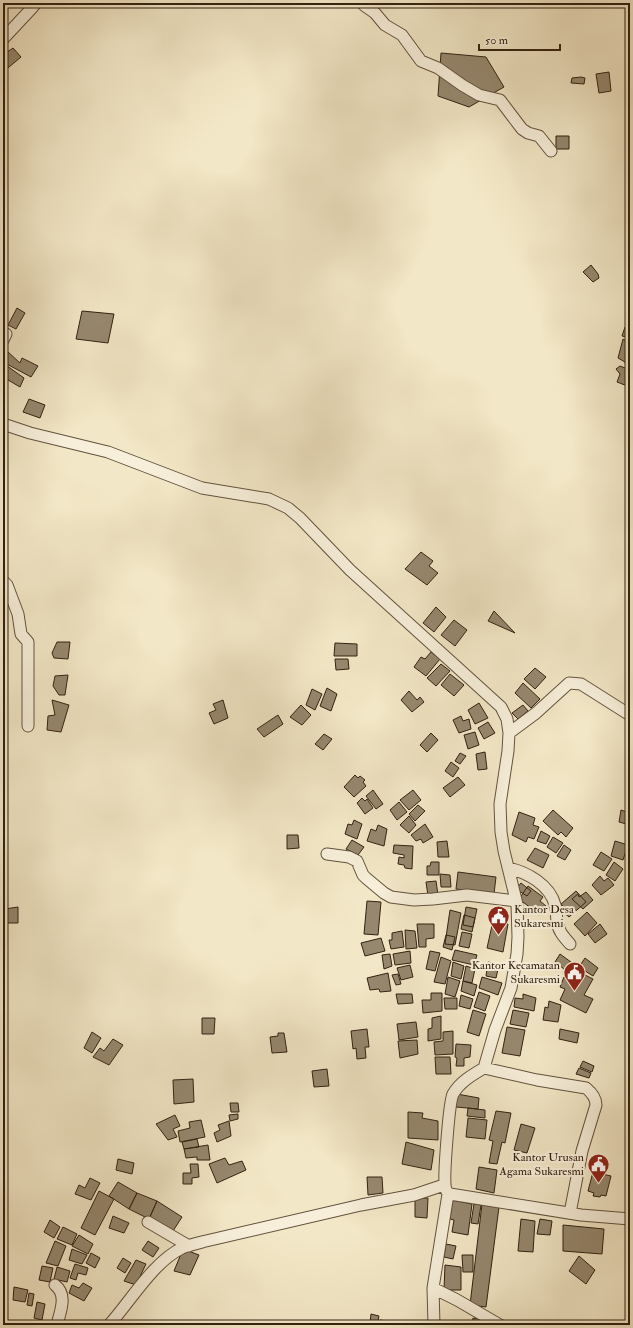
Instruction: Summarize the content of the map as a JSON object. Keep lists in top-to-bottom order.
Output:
{
  "places": {
    "public building": ["Kantor Desa Sukaresmi", "Kantor Kecamatan Sukaresmi", "Kantor Urusan Agama Sukaresmi"]
  },
  "scale_bar": "50 m"
}
